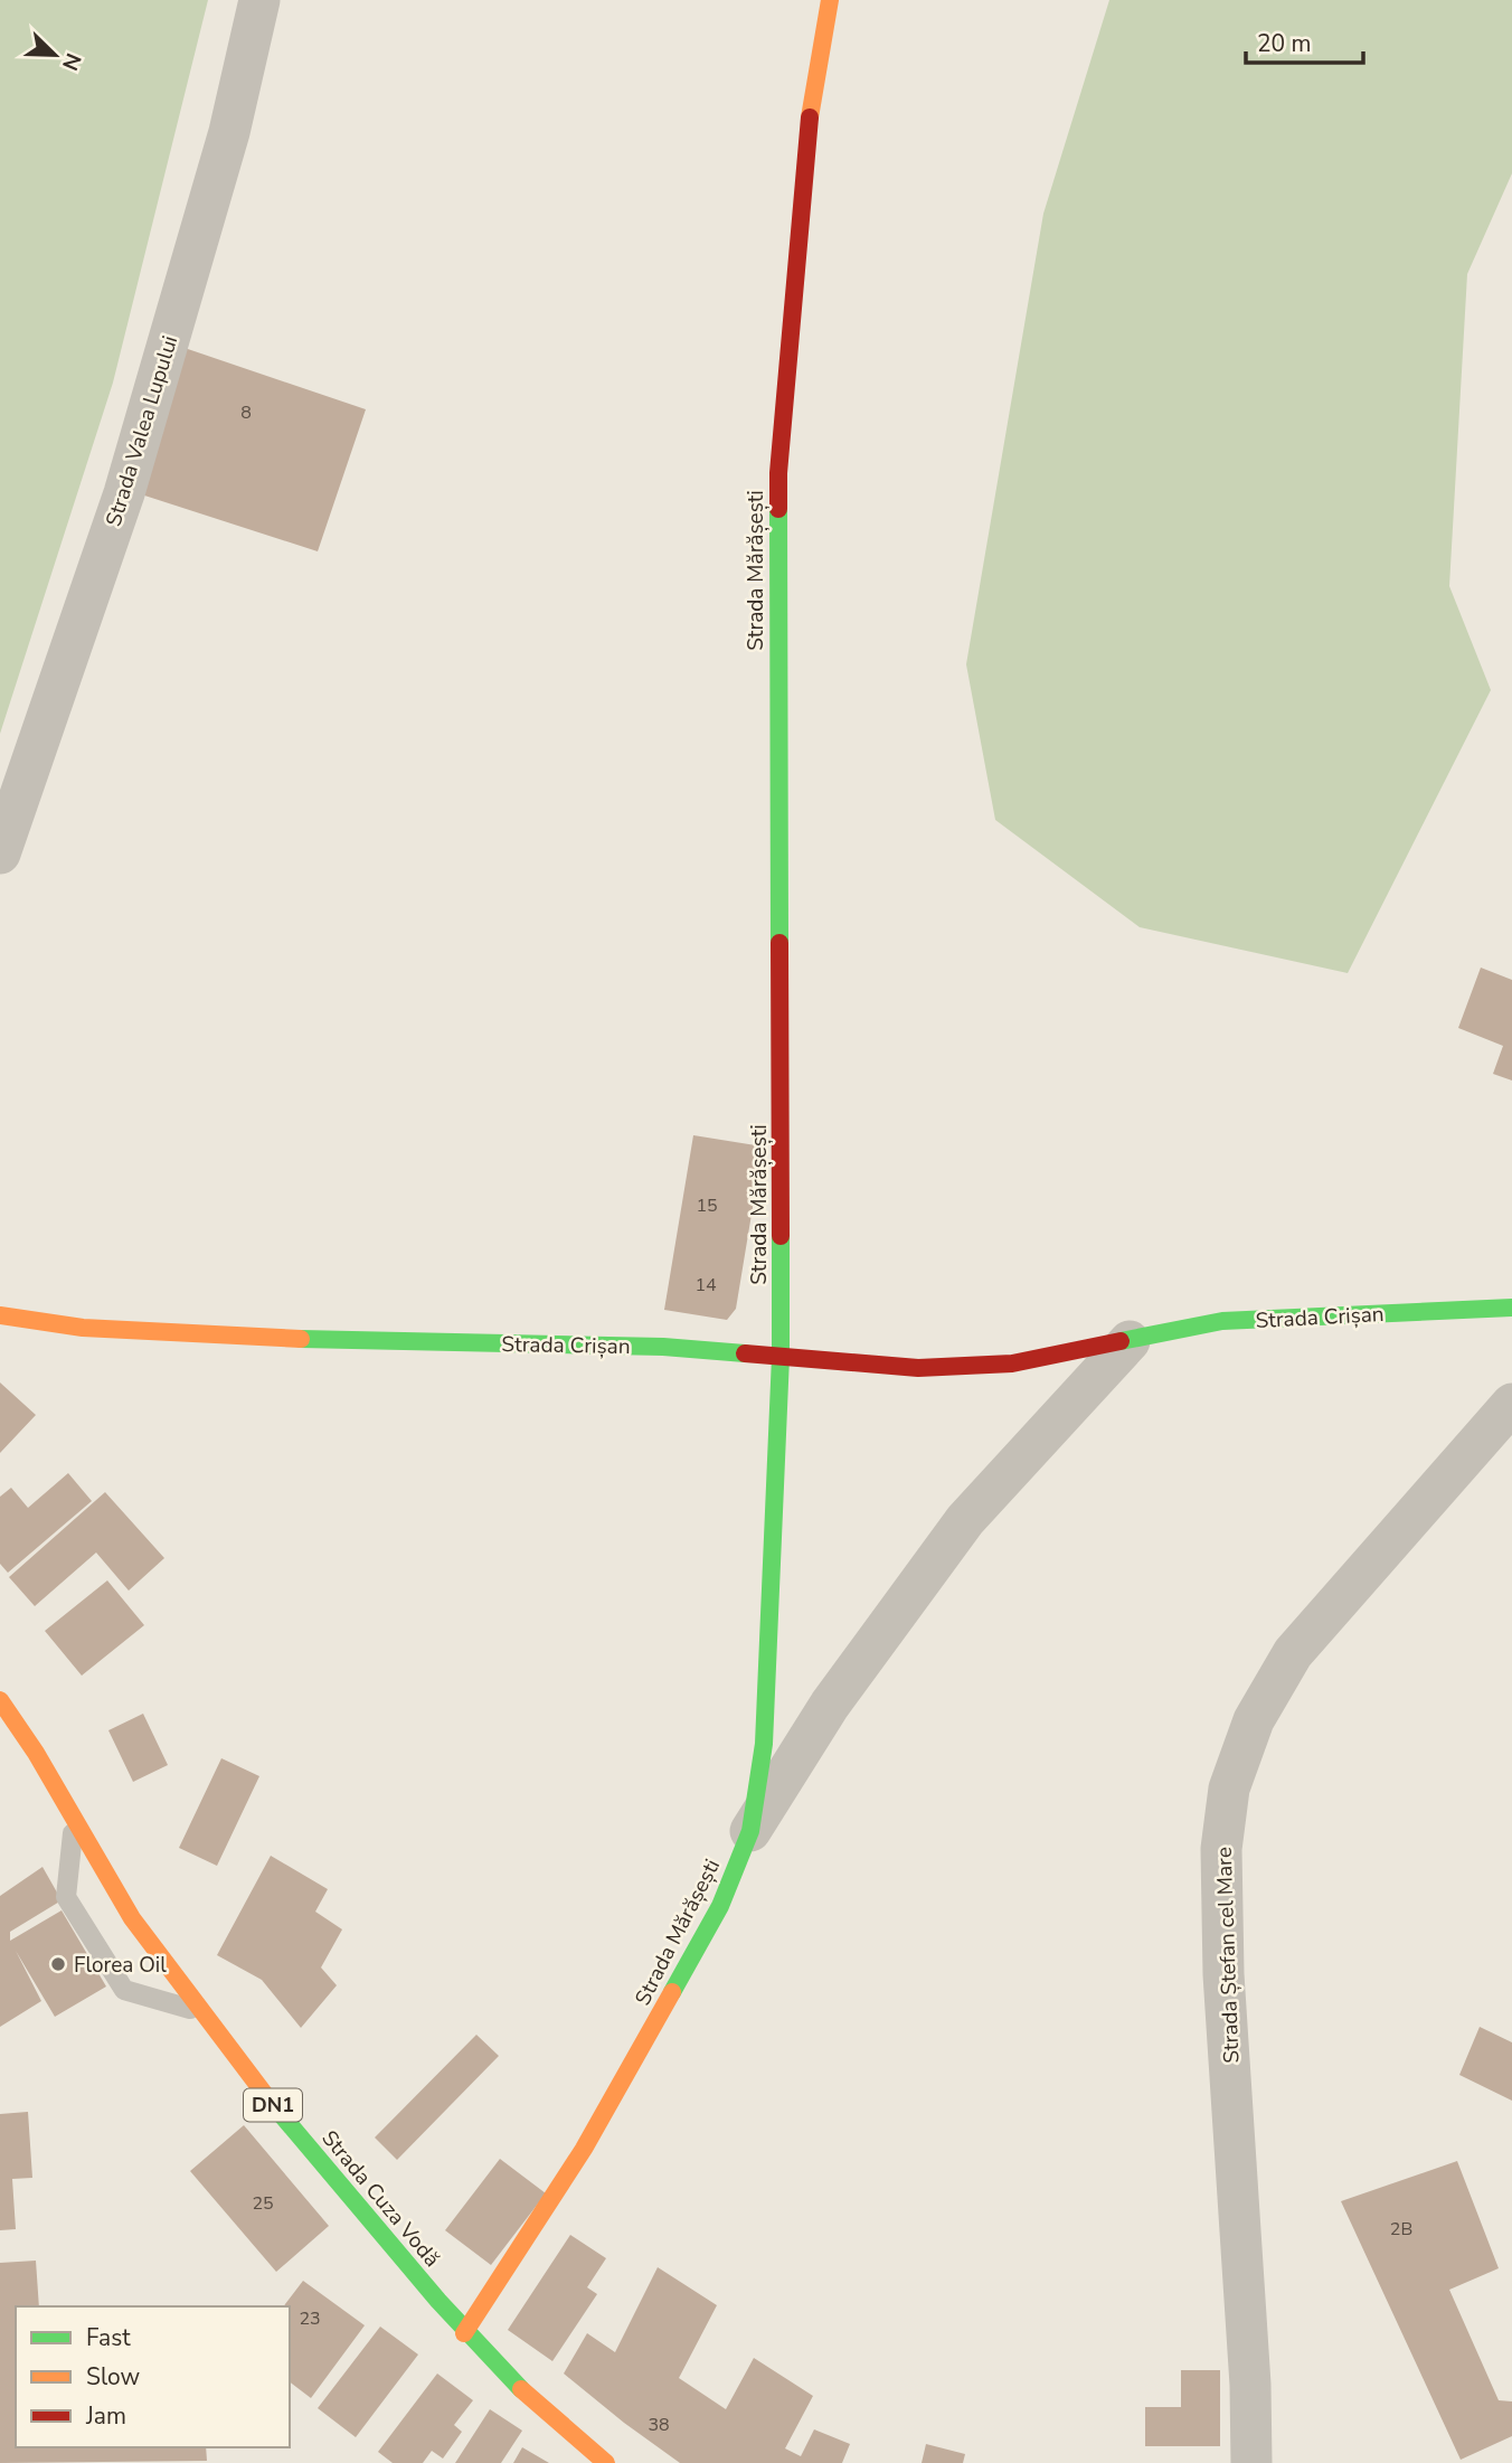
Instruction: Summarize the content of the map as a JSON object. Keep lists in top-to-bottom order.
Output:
{
  "streets": {
    "street": [
      "Strada Valea Lupului",
      "Strada Mărășești",
      "Strada Crișan",
      "Strada Ștefan cel Mare",
      "DN1",
      "Strada Cuza Vodă"
    ]
  },
  "crossings": [
    ["Strada Mărășești", "Strada Crișan"],
    ["Strada Mărășești", "Strada Cuza Vodă"]
  ],
  "places": ["Florea Oil"],
  "house_numbers": [
    "8",
    "15",
    "14",
    "25",
    "2B",
    "23",
    "38"
  ],
  "legend": ["Fast", "Slow", "Jam"],
  "scale_bar": "20 m",
  "north": "bottom right"
}
